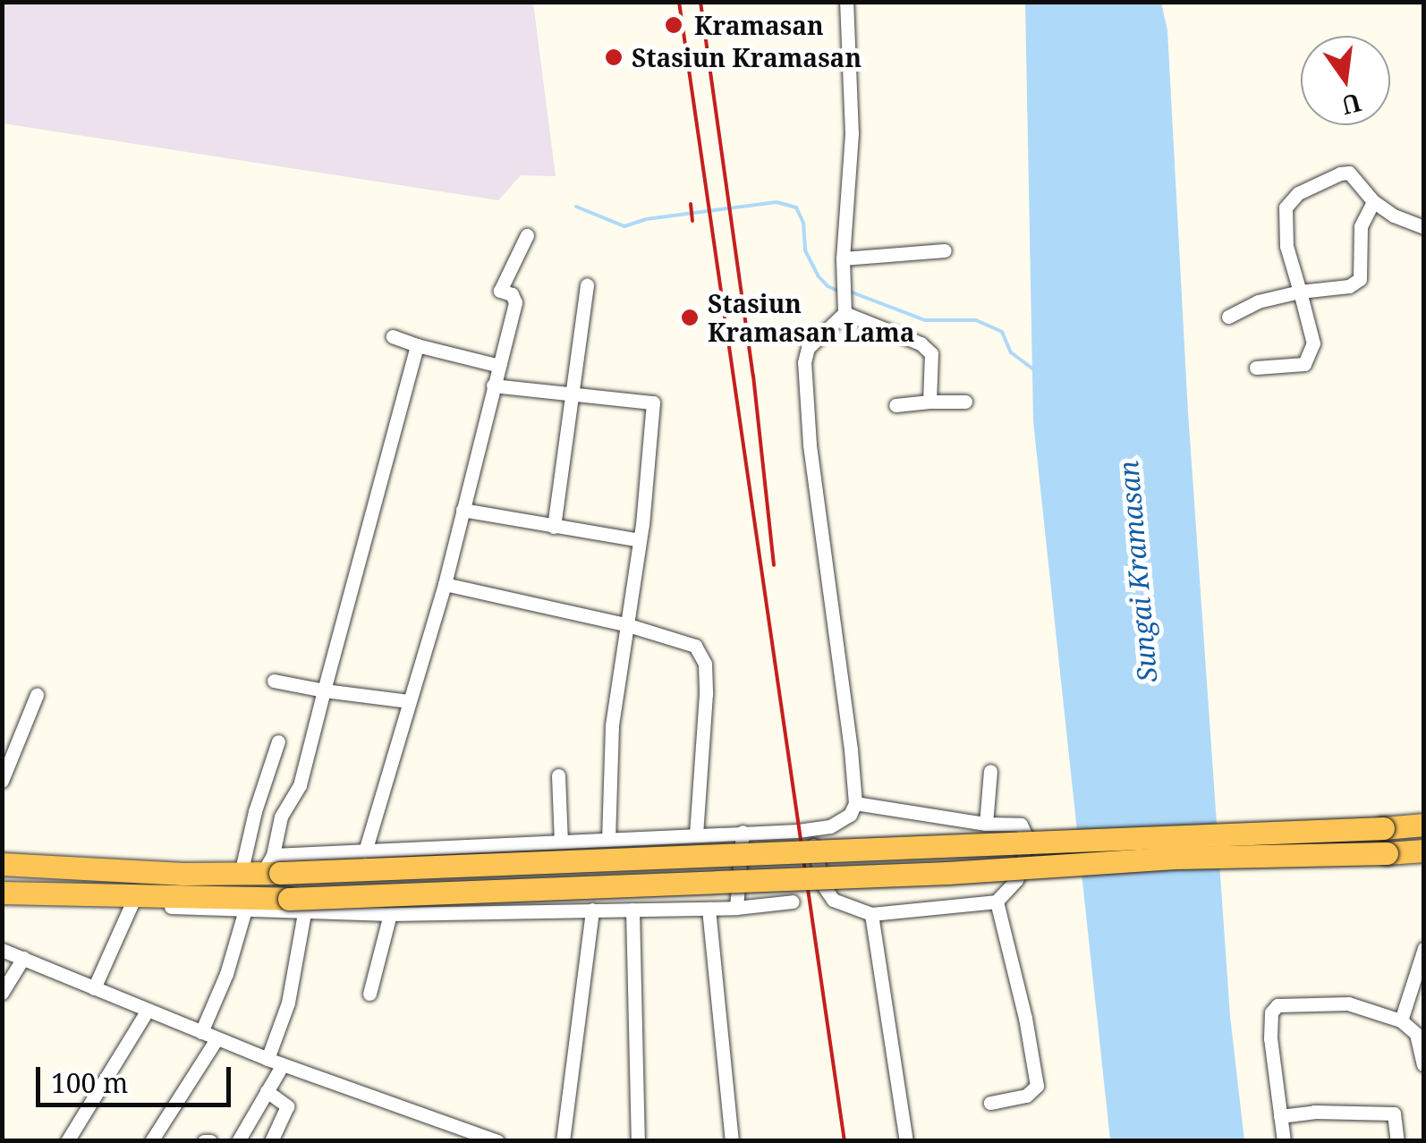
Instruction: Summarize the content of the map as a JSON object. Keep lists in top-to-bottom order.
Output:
{
  "water": ["Sungai Kramasan"],
  "places": ["Kramasan", "Stasiun Kramasan", "Stasiun Kramasan Lama"],
  "scale_bar": "100 m",
  "north": "bottom"
}
